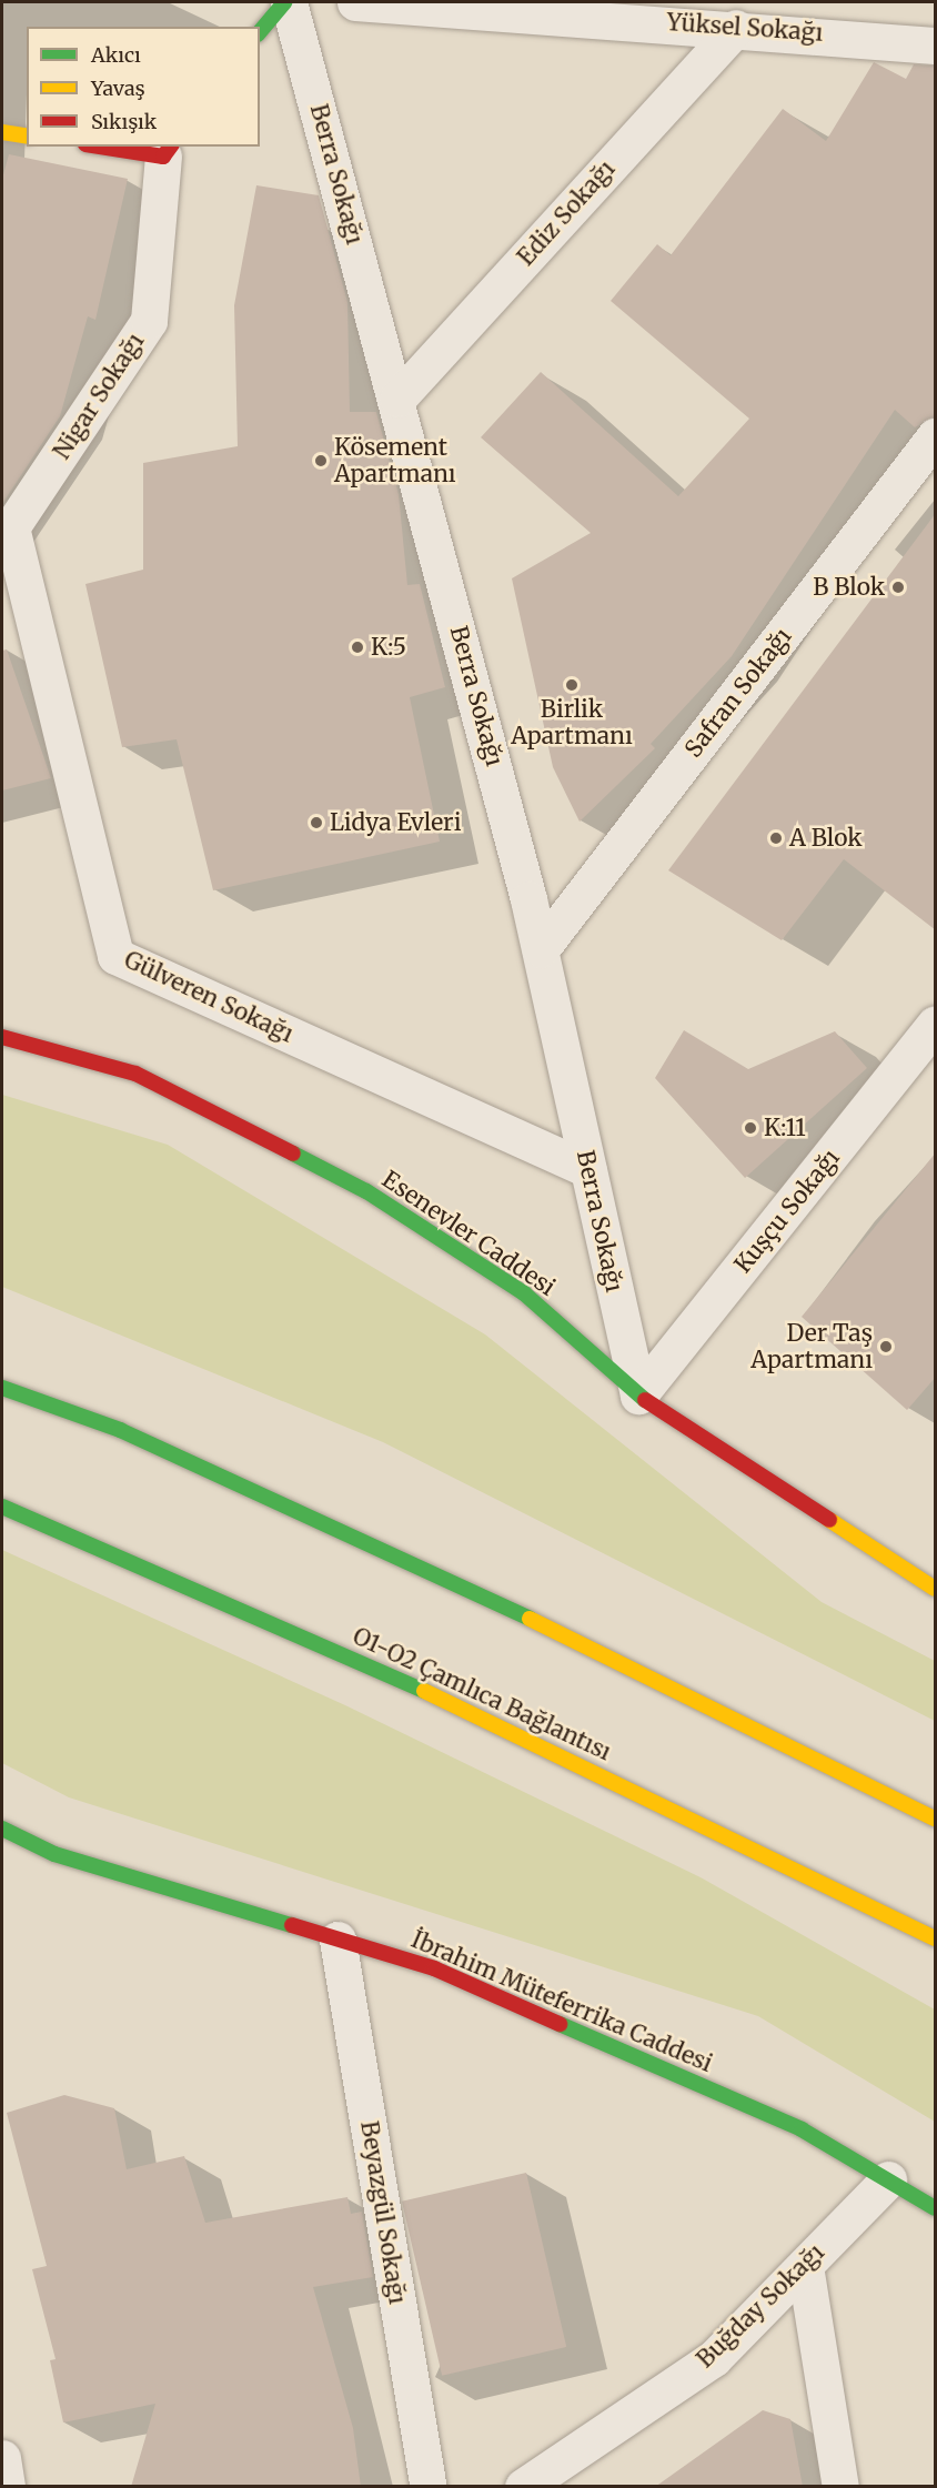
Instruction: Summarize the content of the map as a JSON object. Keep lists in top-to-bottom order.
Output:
{
  "streets": {
    "main road": ["Esenevler Caddesi", "O1-O2 Çamlıca Bağlantısı", "İbrahim Müteferrika Caddesi"],
    "street": [
      "Yüksel Sokağı",
      "Berra Sokağı",
      "Ediz Sokağı",
      "Nigar Sokağı",
      "Safran Sokağı",
      "Gülveren Sokağı",
      "Kuşçu Sokağı",
      "Beyazgül Sokağı",
      "Buğday Sokağı"
    ]
  },
  "crossings": [
    ["Yüksel Sokağı", "Ediz Sokağı"],
    ["Berra Sokağı", "Ediz Sokağı"],
    ["Berra Sokağı", "Safran Sokağı"],
    ["Berra Sokağı", "Gülveren Sokağı"],
    ["Berra Sokağı", "Kuşçu Sokağı"],
    ["Berra Sokağı", "Esenevler Caddesi"],
    ["Nigar Sokağı", "Gülveren Sokağı"],
    ["Kuşçu Sokağı", "Esenevler Caddesi"],
    ["İbrahim Müteferrika Caddesi", "Beyazgül Sokağı"],
    ["İbrahim Müteferrika Caddesi", "Buğday Sokağı"]
  ],
  "places": [
    "Kösement Apartmanı",
    "B Blok",
    "K:5",
    "Birlik Apartmanı",
    "Lidya Evleri",
    "A Blok",
    "K:11",
    "Der Taş Apartmanı"
  ],
  "legend": ["Akıcı", "Yavaş", "Sıkışık"]
}
